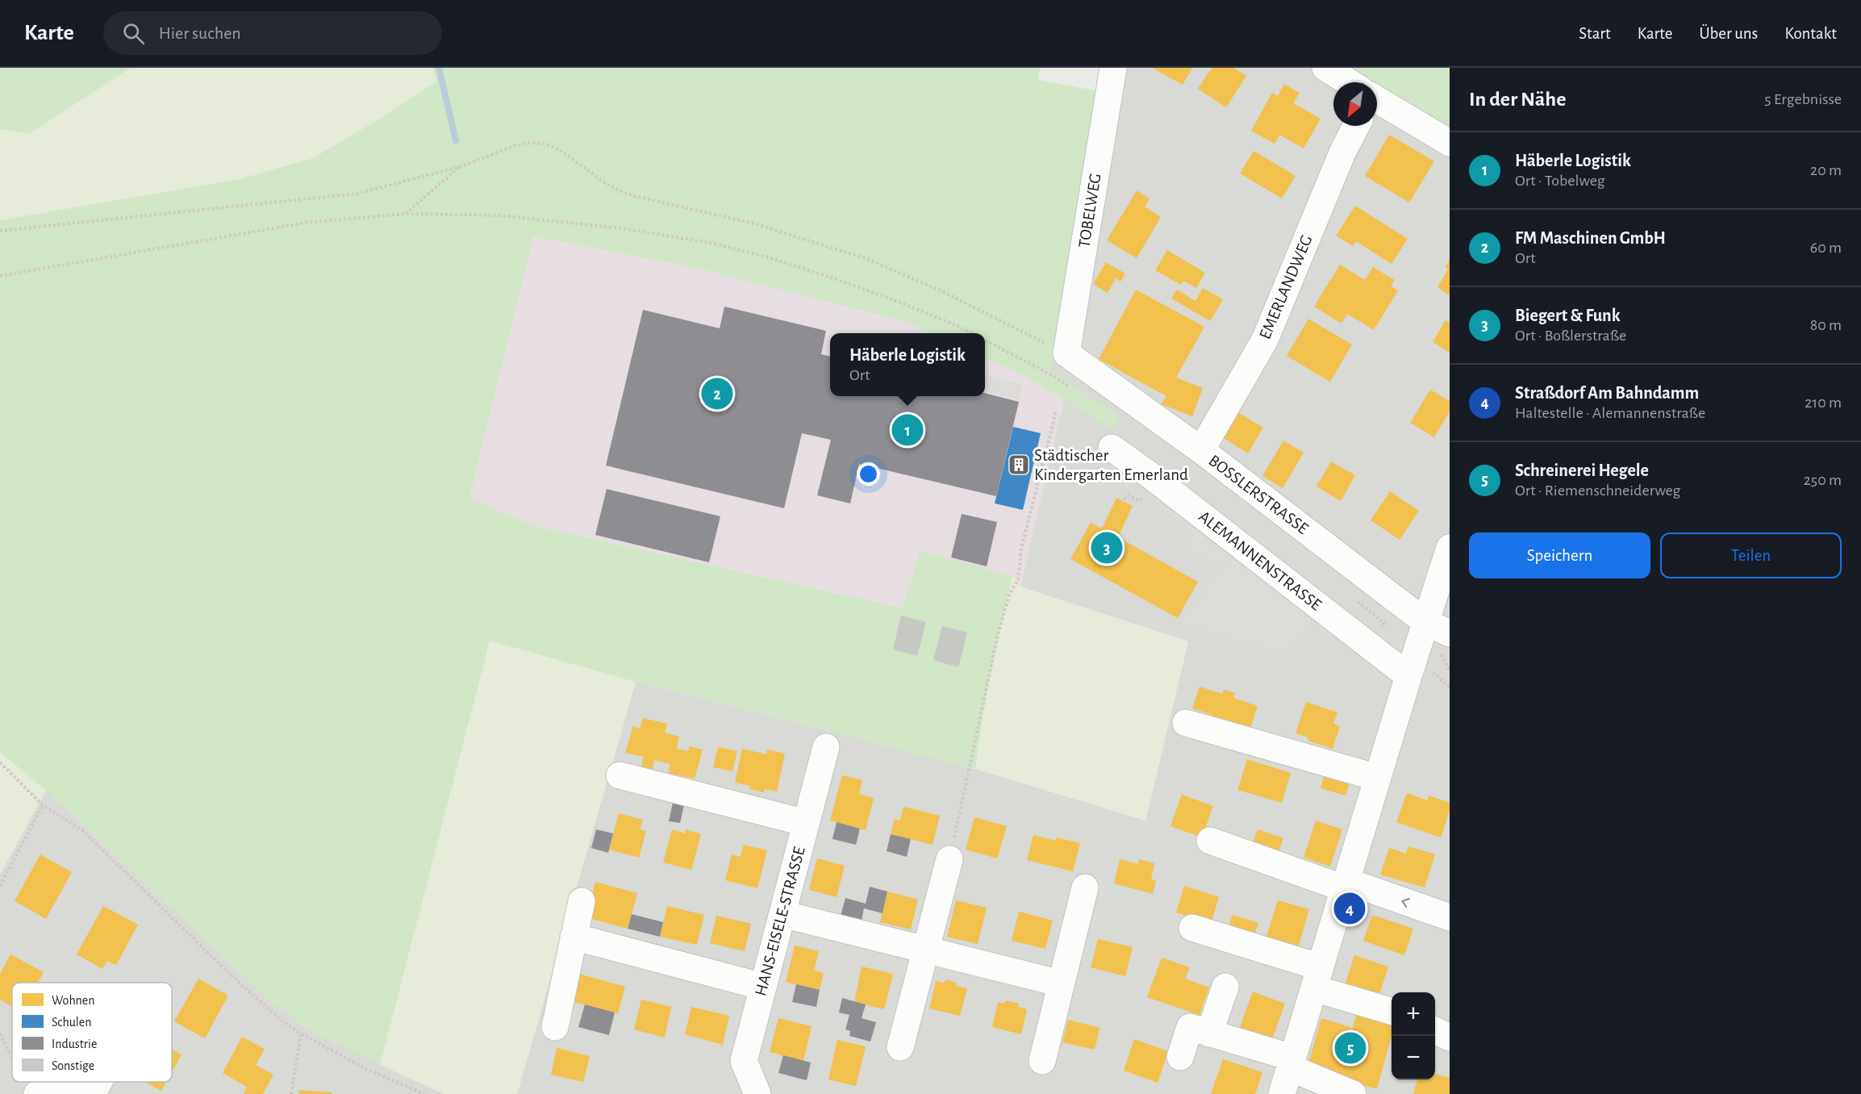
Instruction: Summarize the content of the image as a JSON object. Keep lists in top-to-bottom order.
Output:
{
  "streets": {
    "street": [
      "TOBELWEG",
      "EMERLANDWEG",
      "BOSSLERSTRASSE",
      "ALEMANNENSTRASSE",
      "HANS-EISELE-STRASSE"
    ]
  },
  "crossings": [
    ["TOBELWEG", "BOSSLERSTRASSE"],
    ["EMERLANDWEG", "BOSSLERSTRASSE"]
  ],
  "places": {
    "building": ["Städtischer Kindergarten Emerland"]
  },
  "legend": [
    "Wohnen",
    "Schulen",
    "Industrie",
    "Sonstige"
  ],
  "north": "bottom left",
  "page": {
    "header": "Karte",
    "search": "Hier suchen",
    "nav": [
      "Start",
      "Karte",
      "Über uns",
      "Kontakt"
    ],
    "heading": ["In der Nähe", "5 Ergebnisse"],
    "list": [
      {
        "mark": "1",
        "name": "Häberle Logistik",
        "note": "Ort · Tobelweg",
        "value": "20 m"
      },
      {
        "mark": "2",
        "name": "FM Maschinen GmbH",
        "note": "Ort",
        "value": "60 m"
      },
      {
        "mark": "3",
        "name": "Biegert & Funk",
        "note": "Ort · Boßlerstraße",
        "value": "80 m"
      },
      {
        "mark": "4",
        "name": "Straßdorf Am Bahndamm",
        "note": "Haltestelle · Alemannenstraße",
        "value": "210 m"
      },
      {
        "mark": "5",
        "name": "Schreinerei Hegele",
        "note": "Ort · Riemenschneiderweg",
        "value": "250 m"
      }
    ],
    "popup": ["Häberle Logistik", "Ort"],
    "pins": [
      "2",
      "1",
      "3",
      "4",
      "5"
    ],
    "buttons": ["Speichern", "Teilen"],
    "map_buttons": ["+", "−"]
  }
}
